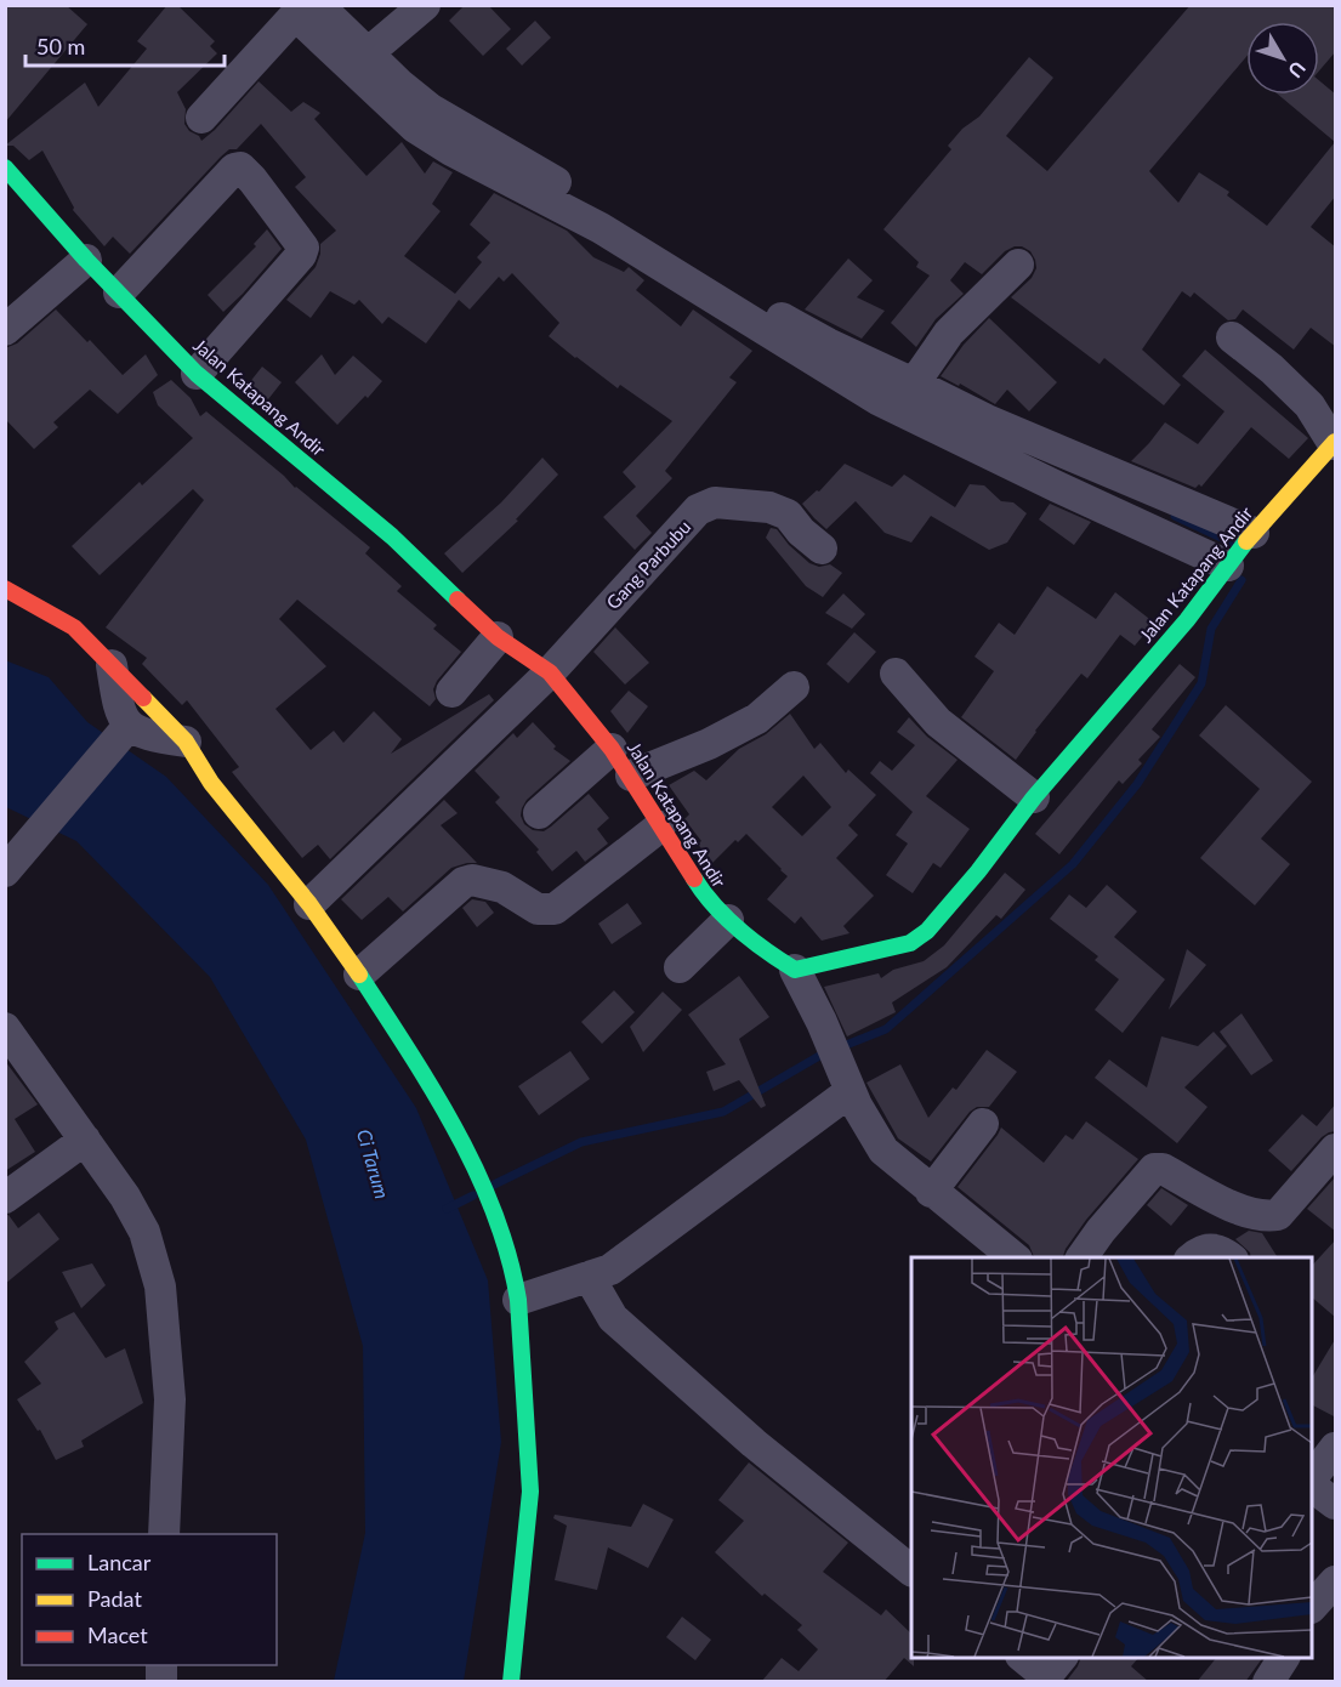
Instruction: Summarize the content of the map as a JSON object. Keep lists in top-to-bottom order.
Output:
{
  "streets": {
    "street": ["Jalan Katapang Andir", "Gang Parbubu"]
  },
  "crossings": [
    ["Jalan Katapang Andir", "Gang Parbubu"]
  ],
  "water": ["Ci Tarum"],
  "legend": ["Lancar", "Padat", "Macet"],
  "scale_bar": "50 m",
  "north": "bottom right"
}
